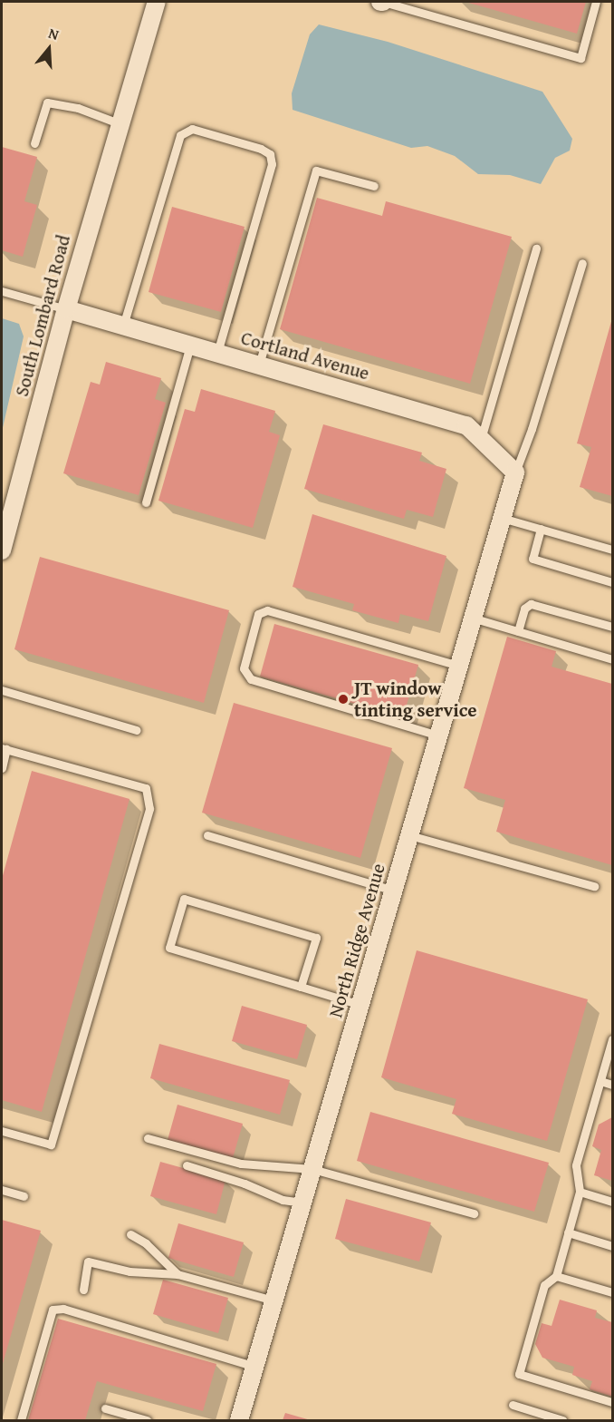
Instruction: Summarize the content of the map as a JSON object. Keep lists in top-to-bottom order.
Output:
{
  "streets": {
    "street": ["South Lombard Road", "Cortland Avenue", "North Ridge Avenue"]
  },
  "crossings": [
    ["South Lombard Road", "Cortland Avenue"],
    ["Cortland Avenue", "North Ridge Avenue"]
  ],
  "places": ["JT window tinting service"],
  "north": "top"
}
